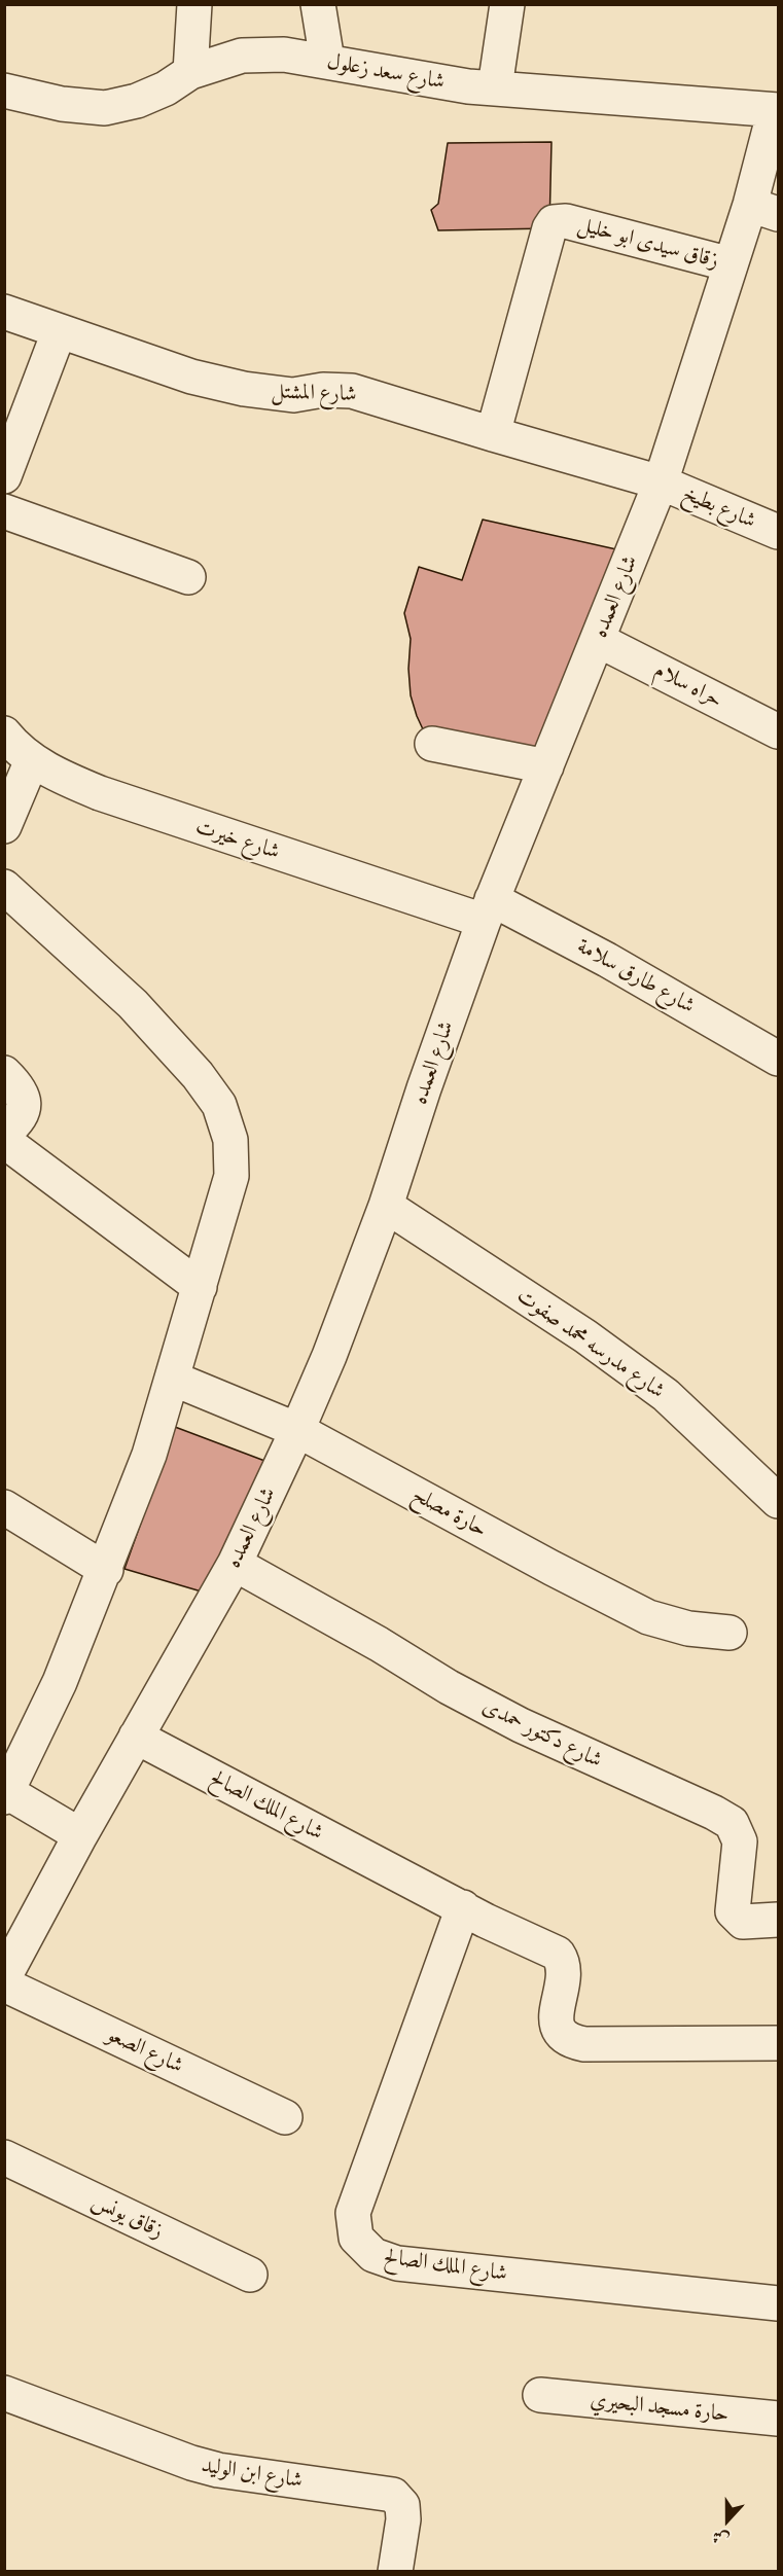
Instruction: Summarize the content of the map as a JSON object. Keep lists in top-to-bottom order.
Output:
{
  "streets": {
    "street": [
      "شارع سعد زعلول",
      "زقاق سيدى ابو خليل",
      "شارع المشتل",
      "شارع بطيخ",
      "شارع العمده",
      "حراه سلام",
      "شارع خيرت",
      "شارع طارق سلامة",
      "شارع مدرسه محمد صفوت",
      "حارة مصلح",
      "شارع دكتور حمدى",
      "شارع الملك الصالح",
      "شارع الصعو",
      "زقاق يونس",
      "حارة مسجد البحيري",
      "شارع ابن الوليد"
    ]
  },
  "crossings": [
    ["شارع سعد زعلول", "شارع العمده"],
    ["زقاق سيدى ابو خليل", "شارع المشتل"],
    ["زقاق سيدى ابو خليل", "شارع العمده"],
    ["شارع المشتل", "شارع بطيخ"],
    ["شارع المشتل", "شارع العمده"],
    ["شارع بطيخ", "شارع العمده"],
    ["شارع العمده", "حراه سلام"],
    ["شارع العمده", "شارع خيرت"],
    ["شارع العمده", "شارع طارق سلامة"],
    ["شارع العمده", "شارع مدرسه محمد صفوت"],
    ["شارع العمده", "حارة مصلح"],
    ["شارع العمده", "شارع دكتور حمدى"],
    ["شارع العمده", "شارع الملك الصالح"],
    ["شارع خيرت", "شارع طارق سلامة"]
  ],
  "north": "bottom"
}
